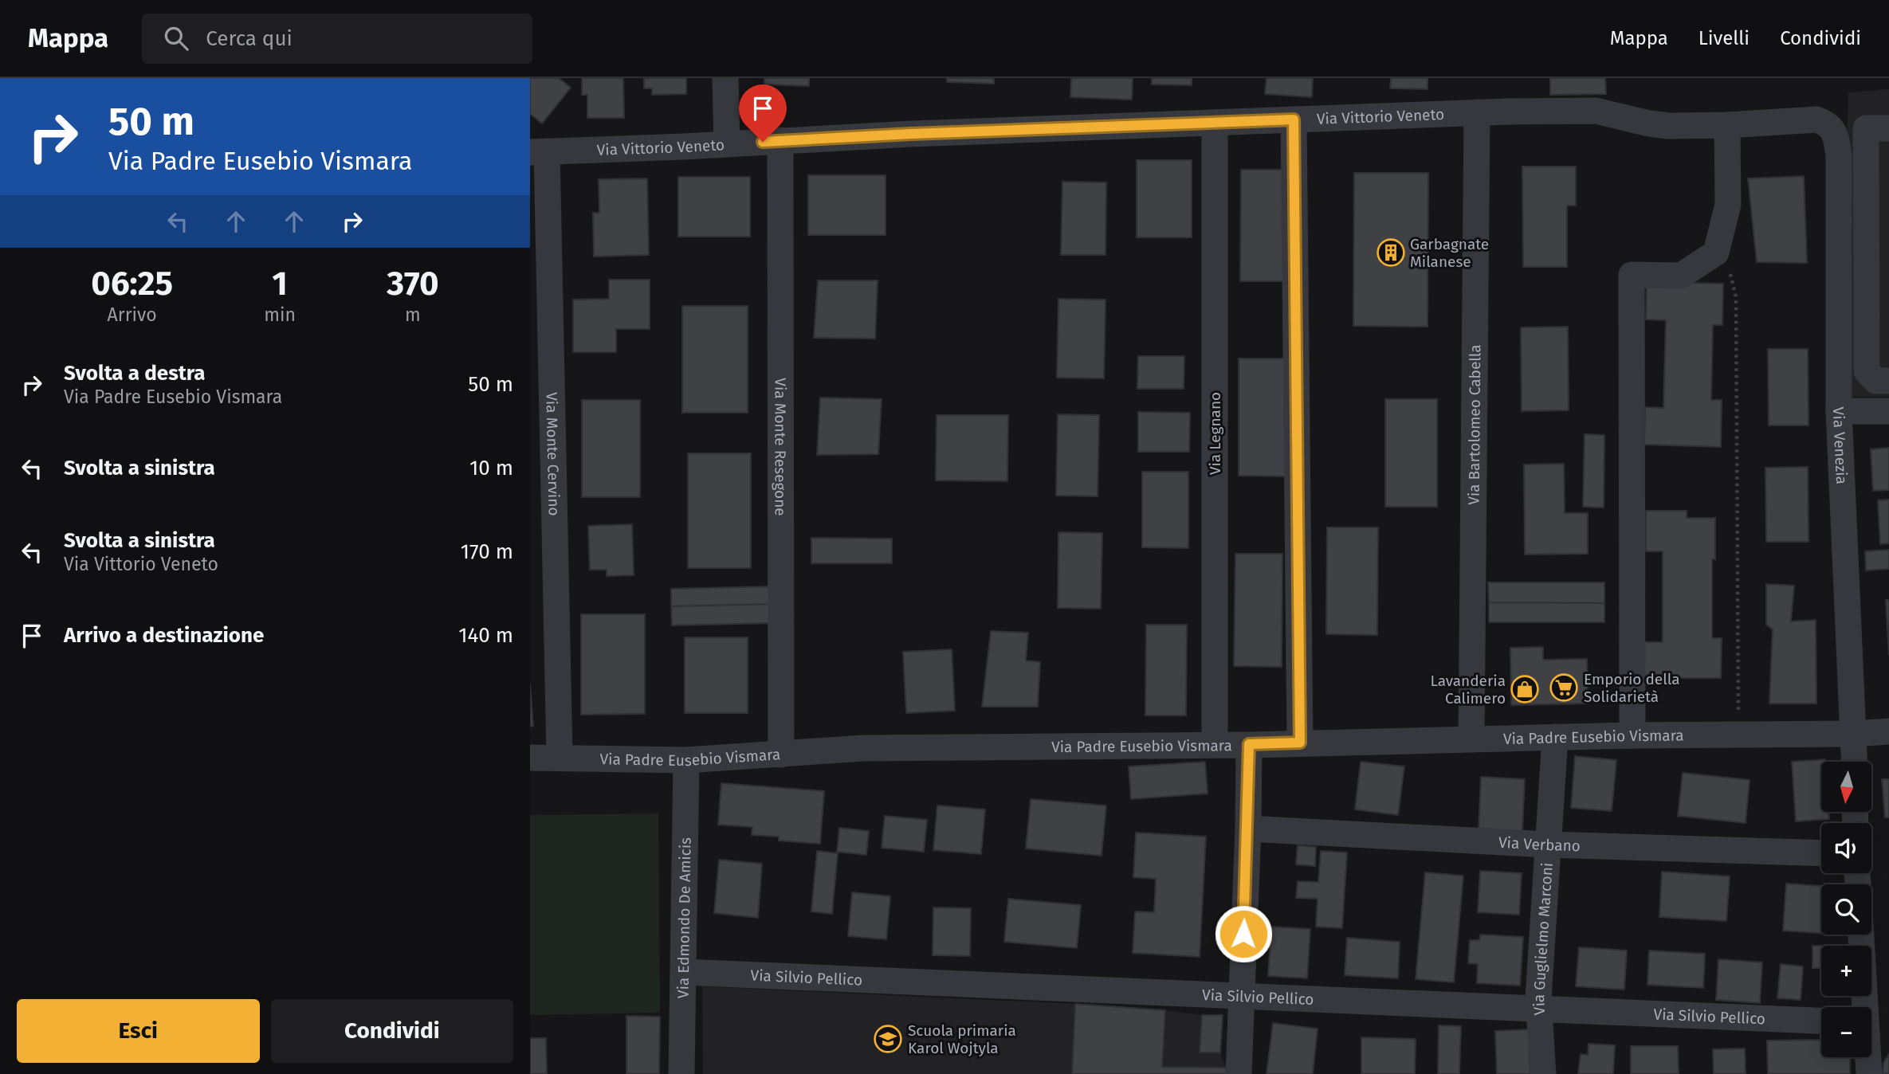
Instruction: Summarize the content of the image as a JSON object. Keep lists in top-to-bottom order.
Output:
{
  "streets": {
    "street": [
      "Via Vittorio Veneto",
      "Via Bartolomeo Cabella",
      "Via Legnano",
      "Via Venezia",
      "Via Monte Resegone",
      "Via Monte Cervino",
      "Via Padre Eusebio Vismara",
      "Via Verbano",
      "Via Edmondo De Amicis",
      "Via Guglielmo Marconi",
      "Via Silvio Pellico"
    ]
  },
  "crossings": [
    ["Via Vittorio Veneto", "Via Bartolomeo Cabella"],
    ["Via Vittorio Veneto", "Via Legnano"],
    ["Via Vittorio Veneto", "Via Venezia"],
    ["Via Vittorio Veneto", "Via Monte Resegone"],
    ["Via Vittorio Veneto", "Via Monte Cervino"],
    ["Via Bartolomeo Cabella", "Via Padre Eusebio Vismara"],
    ["Via Legnano", "Via Padre Eusebio Vismara"],
    ["Via Venezia", "Via Padre Eusebio Vismara"],
    ["Via Monte Resegone", "Via Padre Eusebio Vismara"],
    ["Via Monte Cervino", "Via Padre Eusebio Vismara"],
    ["Via Padre Eusebio Vismara", "Via Edmondo De Amicis"],
    ["Via Padre Eusebio Vismara", "Via Guglielmo Marconi"],
    ["Via Verbano", "Via Guglielmo Marconi"],
    ["Via Edmondo De Amicis", "Via Silvio Pellico"],
    ["Via Guglielmo Marconi", "Via Silvio Pellico"]
  ],
  "places": {
    "building": ["Garbagnate Milanese"],
    "supermarket": ["Emporio della Solidarietà"],
    "shop": ["Lavanderia Calimero"],
    "school or university": ["Scuola primaria Karol Wojtyla"]
  },
  "north": "bottom",
  "page": {
    "header": "Mappa",
    "search": "Cerca qui",
    "nav": ["Mappa", "Livelli", "Condividi"],
    "turn": ["50 m", "Via Padre Eusebio Vismara"],
    "eta": [
      "06:25",
      "Arrivo",
      "1",
      "min",
      "370",
      "m"
    ],
    "list": [
      {
        "name": "Svolta a destra",
        "note": "Via Padre Eusebio Vismara",
        "value": "50 m"
      },
      {
        "name": "Svolta a sinistra",
        "value": "10 m"
      },
      {
        "name": "Svolta a sinistra",
        "note": "Via Vittorio Veneto",
        "value": "170 m"
      },
      {
        "name": "Arrivo a destinazione",
        "value": "140 m"
      }
    ],
    "map_buttons": ["+", "−"],
    "buttons": ["Esci", "Condividi"]
  }
}
